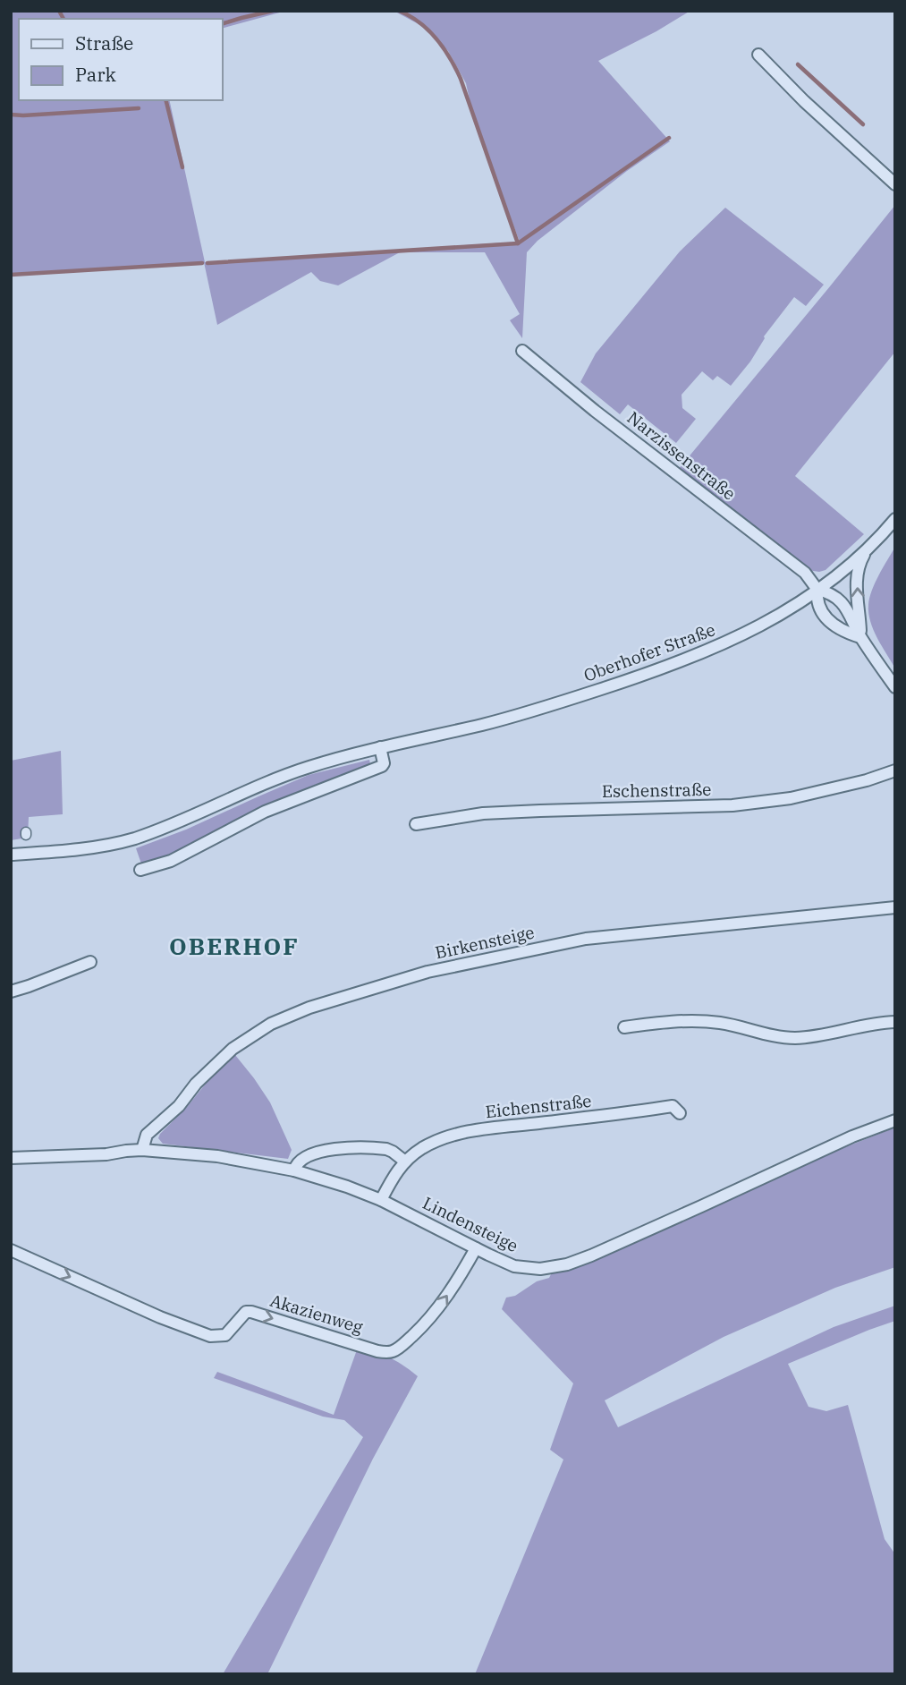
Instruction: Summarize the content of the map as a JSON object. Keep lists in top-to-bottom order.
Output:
{
  "streets": {
    "street": [
      "Narzissenstraße",
      "Oberhofer Straße",
      "Eschenstraße",
      "Birkensteige",
      "Eichenstraße",
      "Lindensteige",
      "Akazienweg"
    ]
  },
  "crossings": [
    ["Narzissenstraße", "Oberhofer Straße"],
    ["Birkensteige", "Lindensteige"],
    ["Eichenstraße", "Lindensteige"],
    ["Lindensteige", "Akazienweg"]
  ],
  "one_way": ["Akazienweg"],
  "districts": ["OBERHOF"],
  "legend": ["Straße", "Park"]
}
